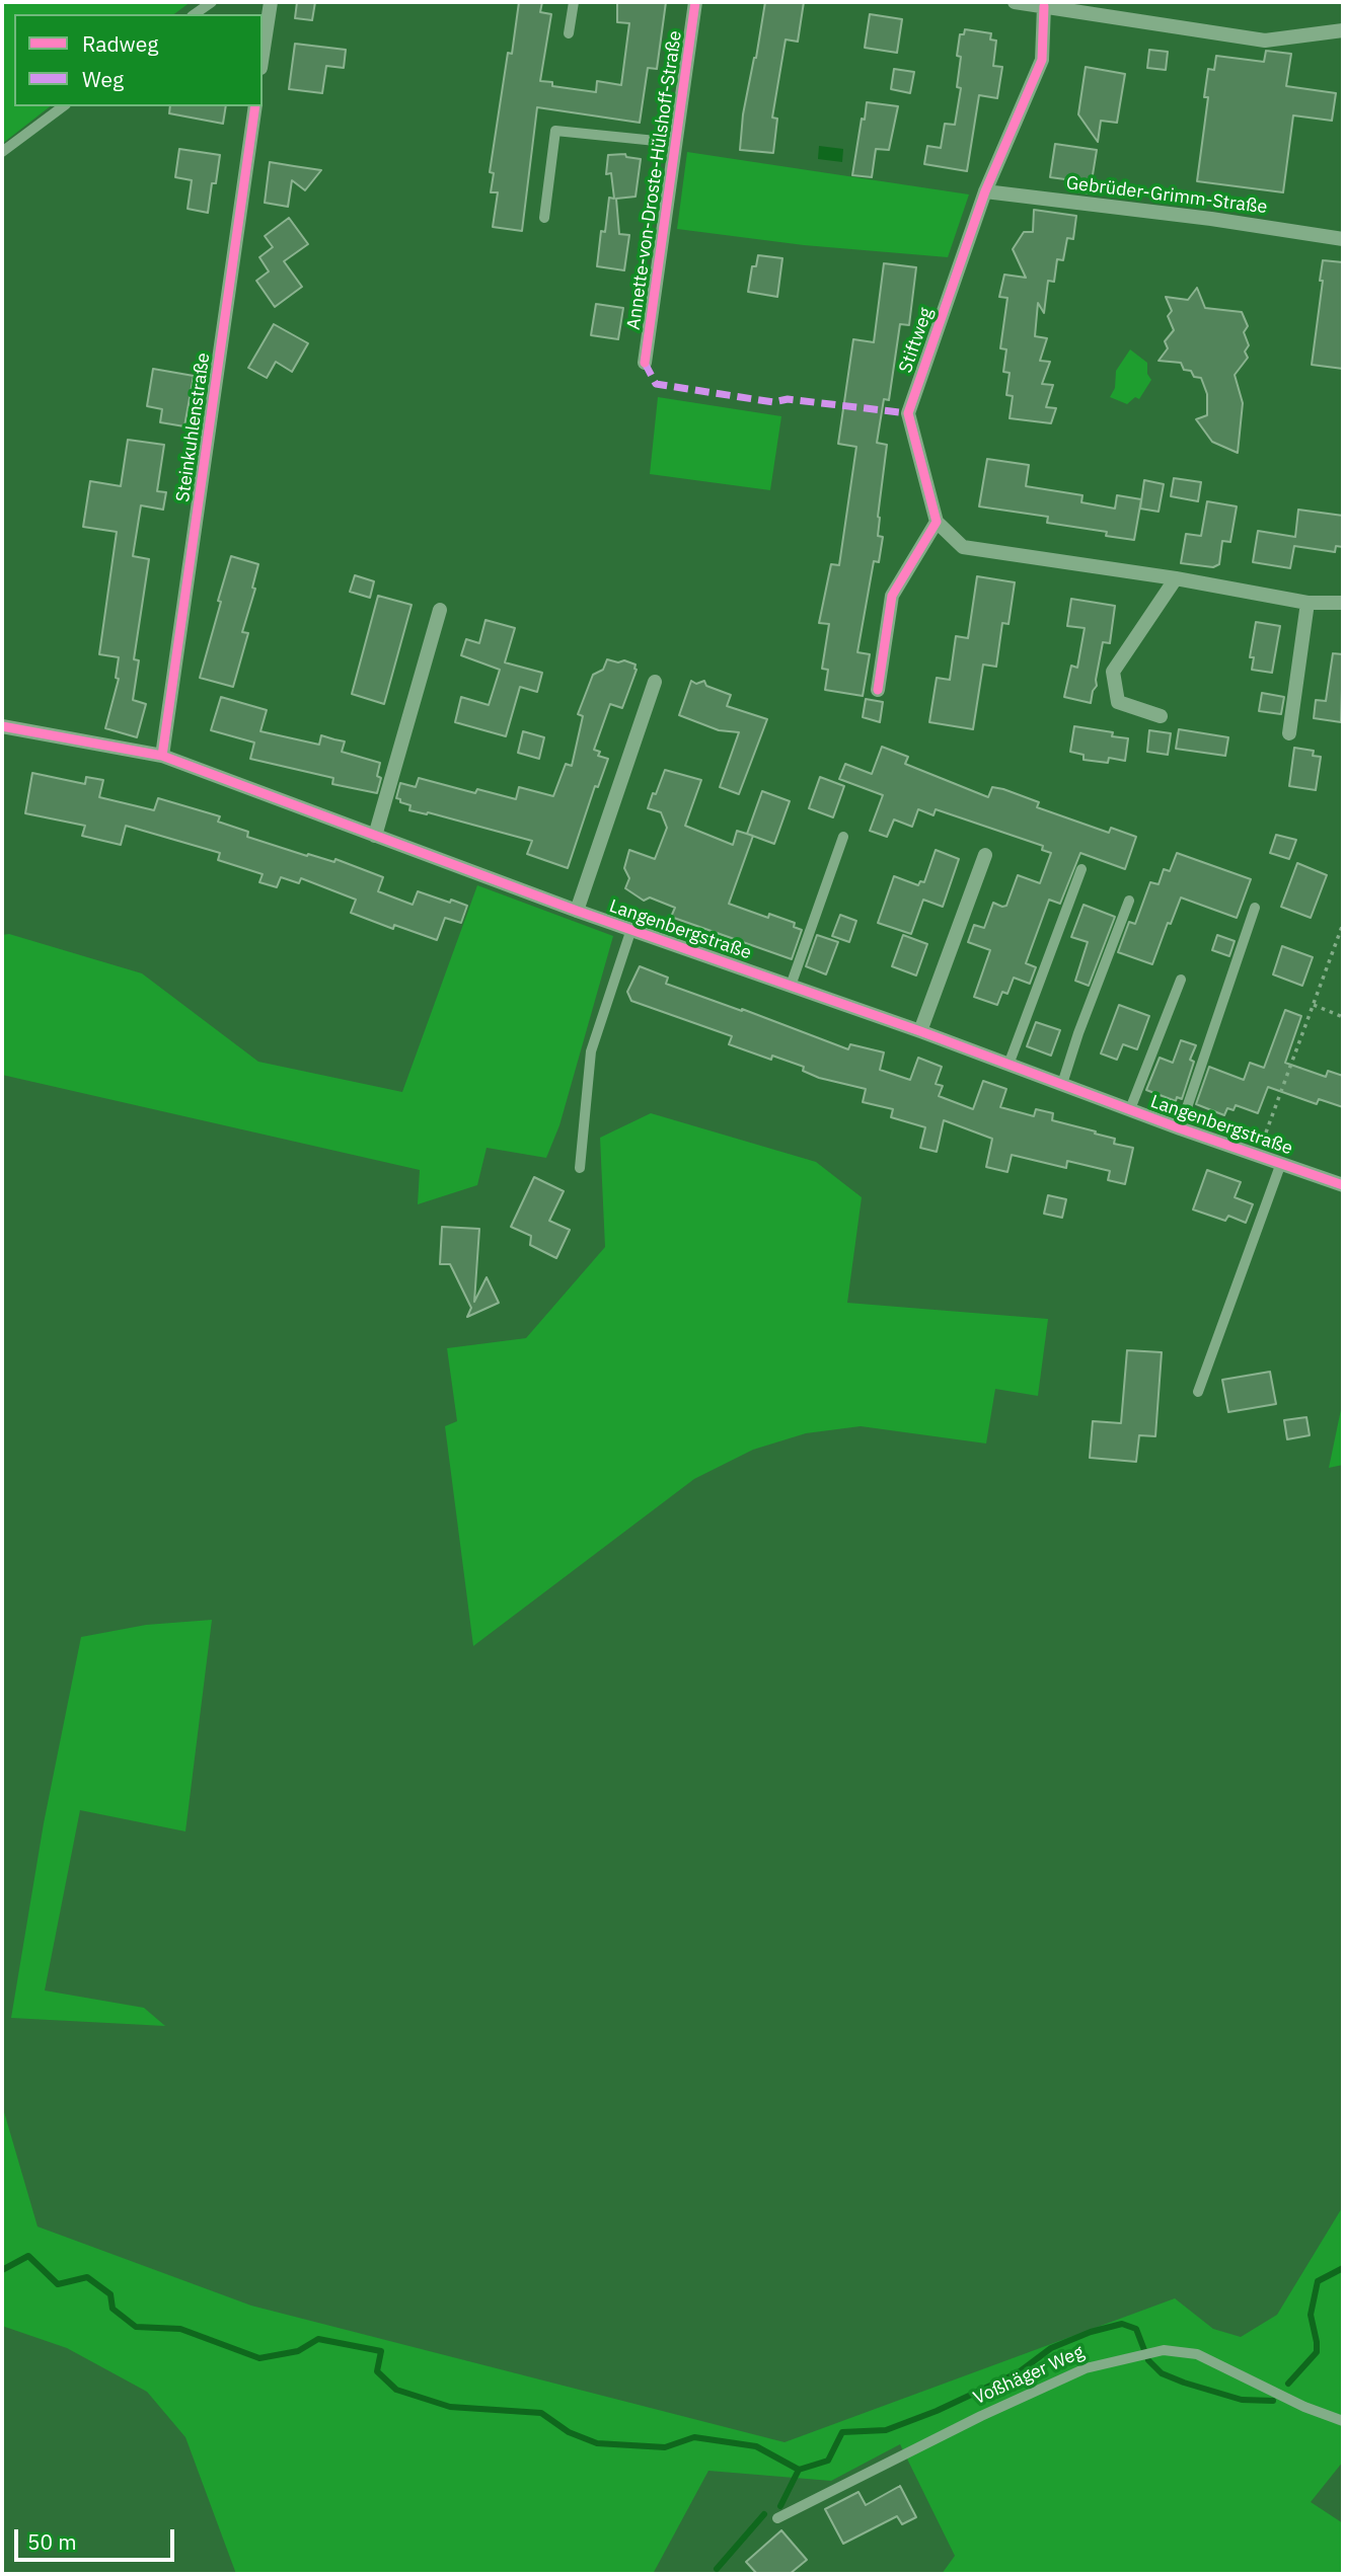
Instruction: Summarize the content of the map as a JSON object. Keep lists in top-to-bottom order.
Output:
{
  "streets": {
    "street": [
      "Annette-von-Droste-Hülshoff-Straße",
      "Gebrüder-Grimm-Straße",
      "Stiftweg",
      "Steinkuhlenstraße",
      "Langenbergstraße"
    ],
    "lane": ["Voßhäger Weg"]
  },
  "crossings": [
    ["Gebrüder-Grimm-Straße", "Stiftweg"],
    ["Steinkuhlenstraße", "Langenbergstraße"]
  ],
  "legend": ["Radweg", "Weg"],
  "scale_bar": "50 m"
}
